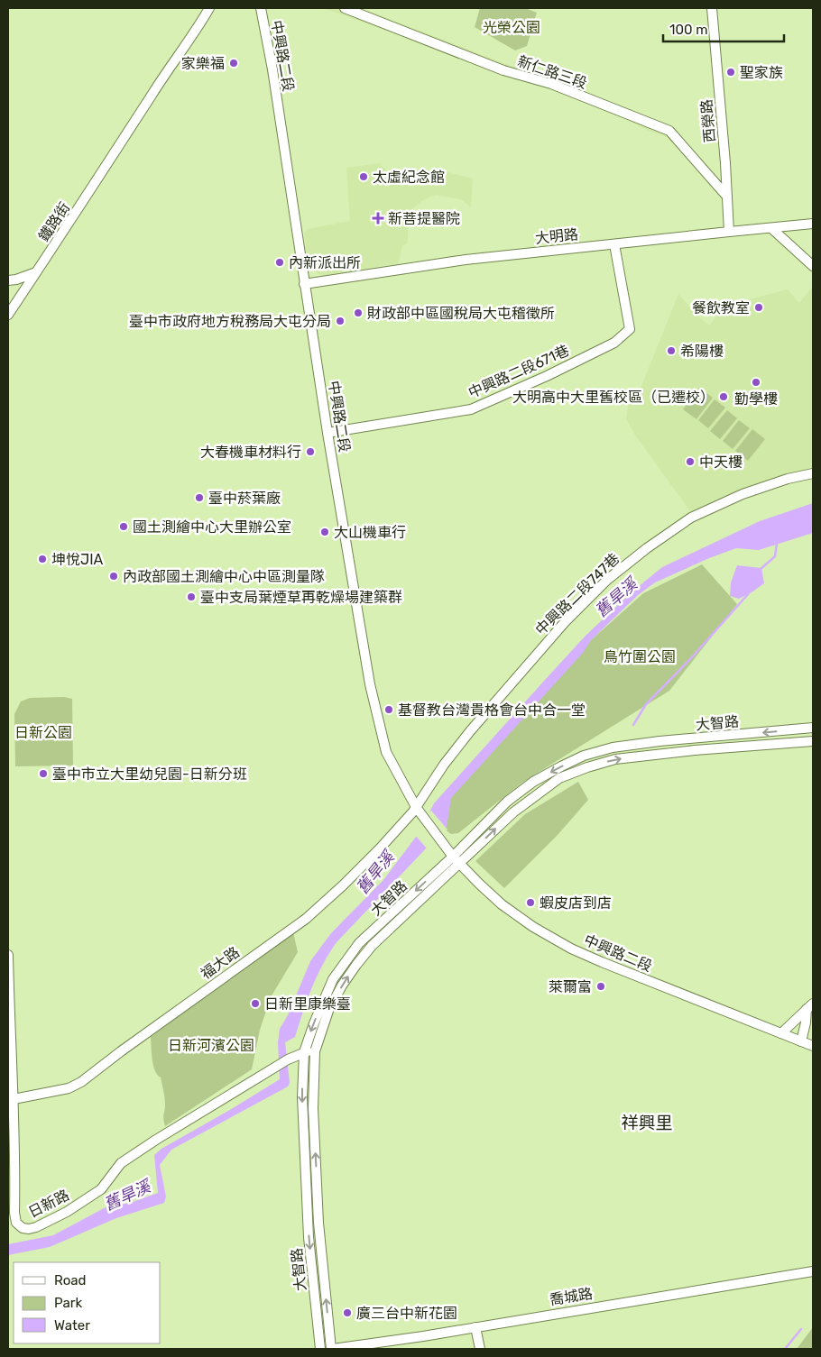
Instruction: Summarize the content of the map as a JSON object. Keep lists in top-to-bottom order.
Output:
{
  "streets": {
    "street": [
      "中興路二段",
      "新仁路三段",
      "西榮路",
      "鐵路街",
      "大明路",
      "中興路二段671巷",
      "中興路二段747巷",
      "大智路",
      "福大路",
      "日新路",
      "喬城路"
    ]
  },
  "crossings": [
    ["中興路二段", "大明路"],
    ["中興路二段", "中興路二段671巷"],
    ["中興路二段", "中興路二段747巷"],
    ["中興路二段", "大智路"],
    ["中興路二段", "福大路"],
    ["新仁路三段", "西榮路"],
    ["西榮路", "大明路"],
    ["大明路", "中興路二段671巷"],
    ["中興路二段747巷", "福大路"],
    ["大智路", "日新路"],
    ["大智路", "喬城路"],
    ["福大路", "日新路"]
  ],
  "districts": ["祥興里"],
  "water": ["舊旱溪"],
  "parks": [
    "光榮公園",
    "鳥竹圍公園",
    "日新公園",
    "日新河濱公園"
  ],
  "places": {
    "other": [
      "家樂福",
      "聖家族",
      "太虛紀念館",
      "內新派出所",
      "餐飲教室",
      "財政部中區國稅局大屯稽徵所",
      "臺中市政府地方稅務局大屯分局",
      "希陽樓",
      "勤學樓",
      "大明高中大里舊校區（已遷校）",
      "大春機車材料行",
      "中天樓",
      "臺中菸葉廠",
      "國土測繪中心大里辦公室",
      "大山機車行",
      "坤悅JIA",
      "內政部國土測繪中心中區測量隊",
      "臺中支局葉煙草再乾燥場建築群",
      "基督教台灣貴格會台中合一堂",
      "臺中市立大里幼兒園-日新分班",
      "蝦皮店到店",
      "萊爾富",
      "日新里康樂臺",
      "廣三台中新花園"
    ],
    "health": ["新菩提醫院"]
  },
  "legend": ["Road", "Park", "Water"],
  "scale_bar": "100 m"
}
